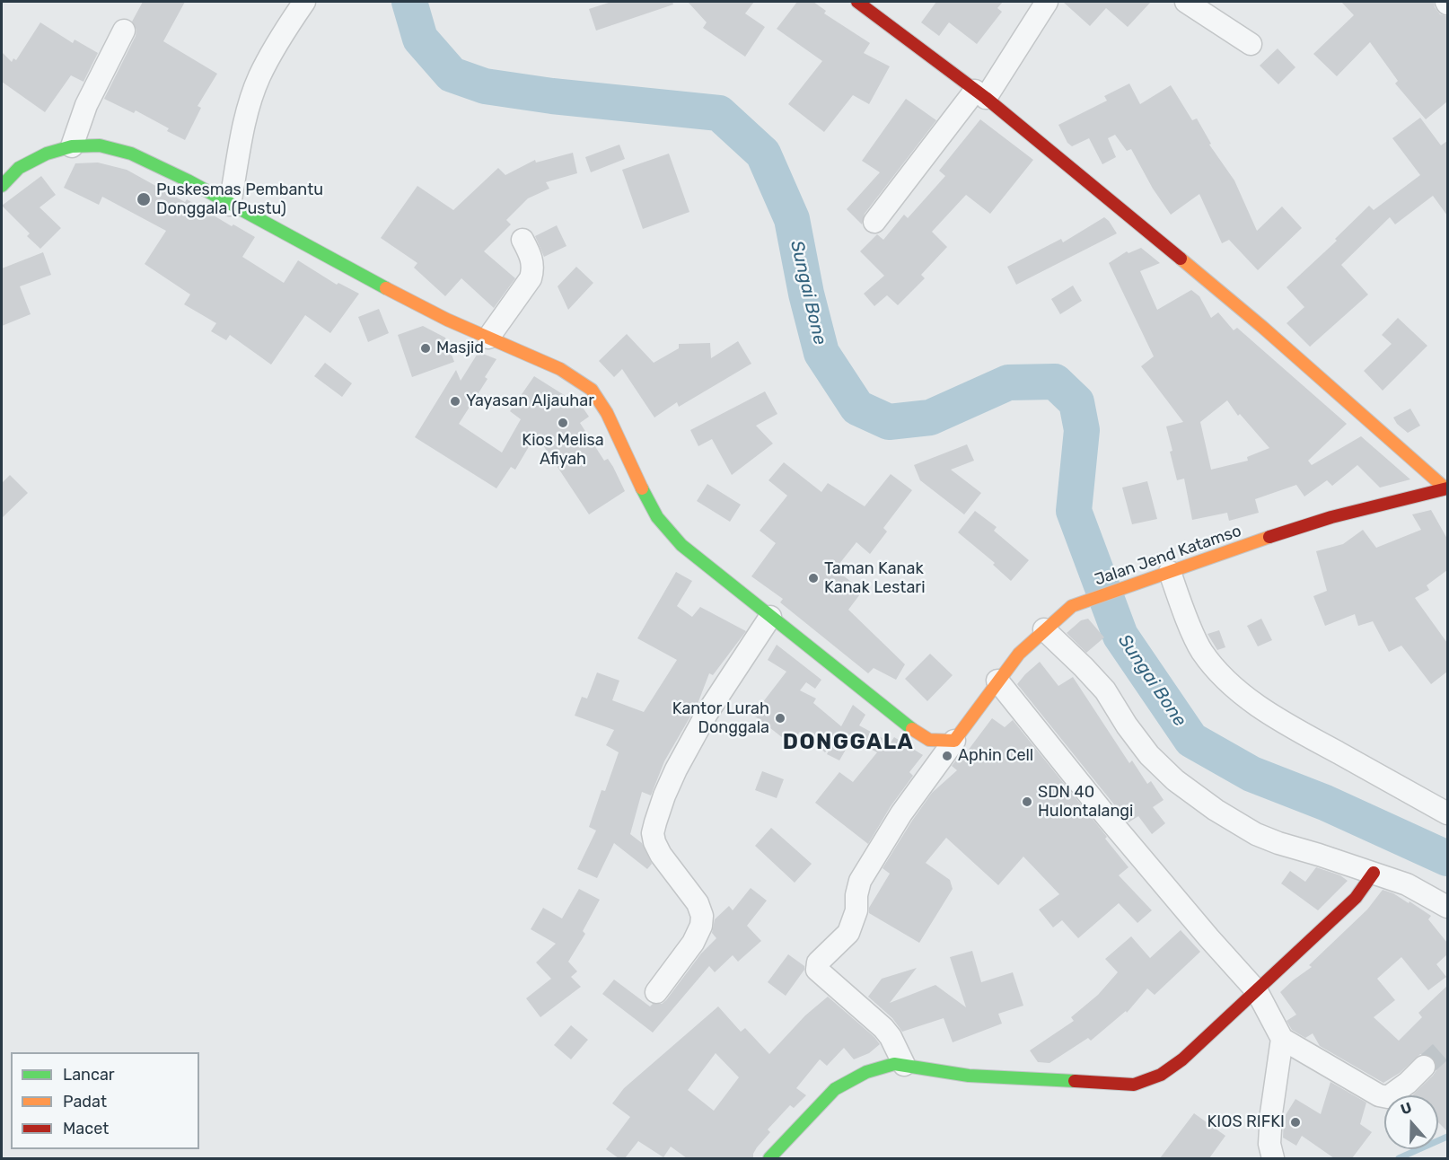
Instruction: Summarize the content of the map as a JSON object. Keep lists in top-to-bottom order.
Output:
{
  "streets": {
    "street": ["Jalan Jend Katamso"]
  },
  "districts": ["DONGGALA"],
  "water": ["Sungai Bone"],
  "places": [
    "Puskesmas Pembantu Donggala (Pustu)",
    "Masjid",
    "Yayasan Aljauhar",
    "Kios Melisa Afiyah",
    "Taman Kanak Kanak Lestari",
    "Kantor Lurah Donggala",
    "Aphin Cell",
    "SDN 40 Hulontalangi",
    "KIOS RIFKI"
  ],
  "legend": ["Lancar", "Padat", "Macet"],
  "north": "top"
}
